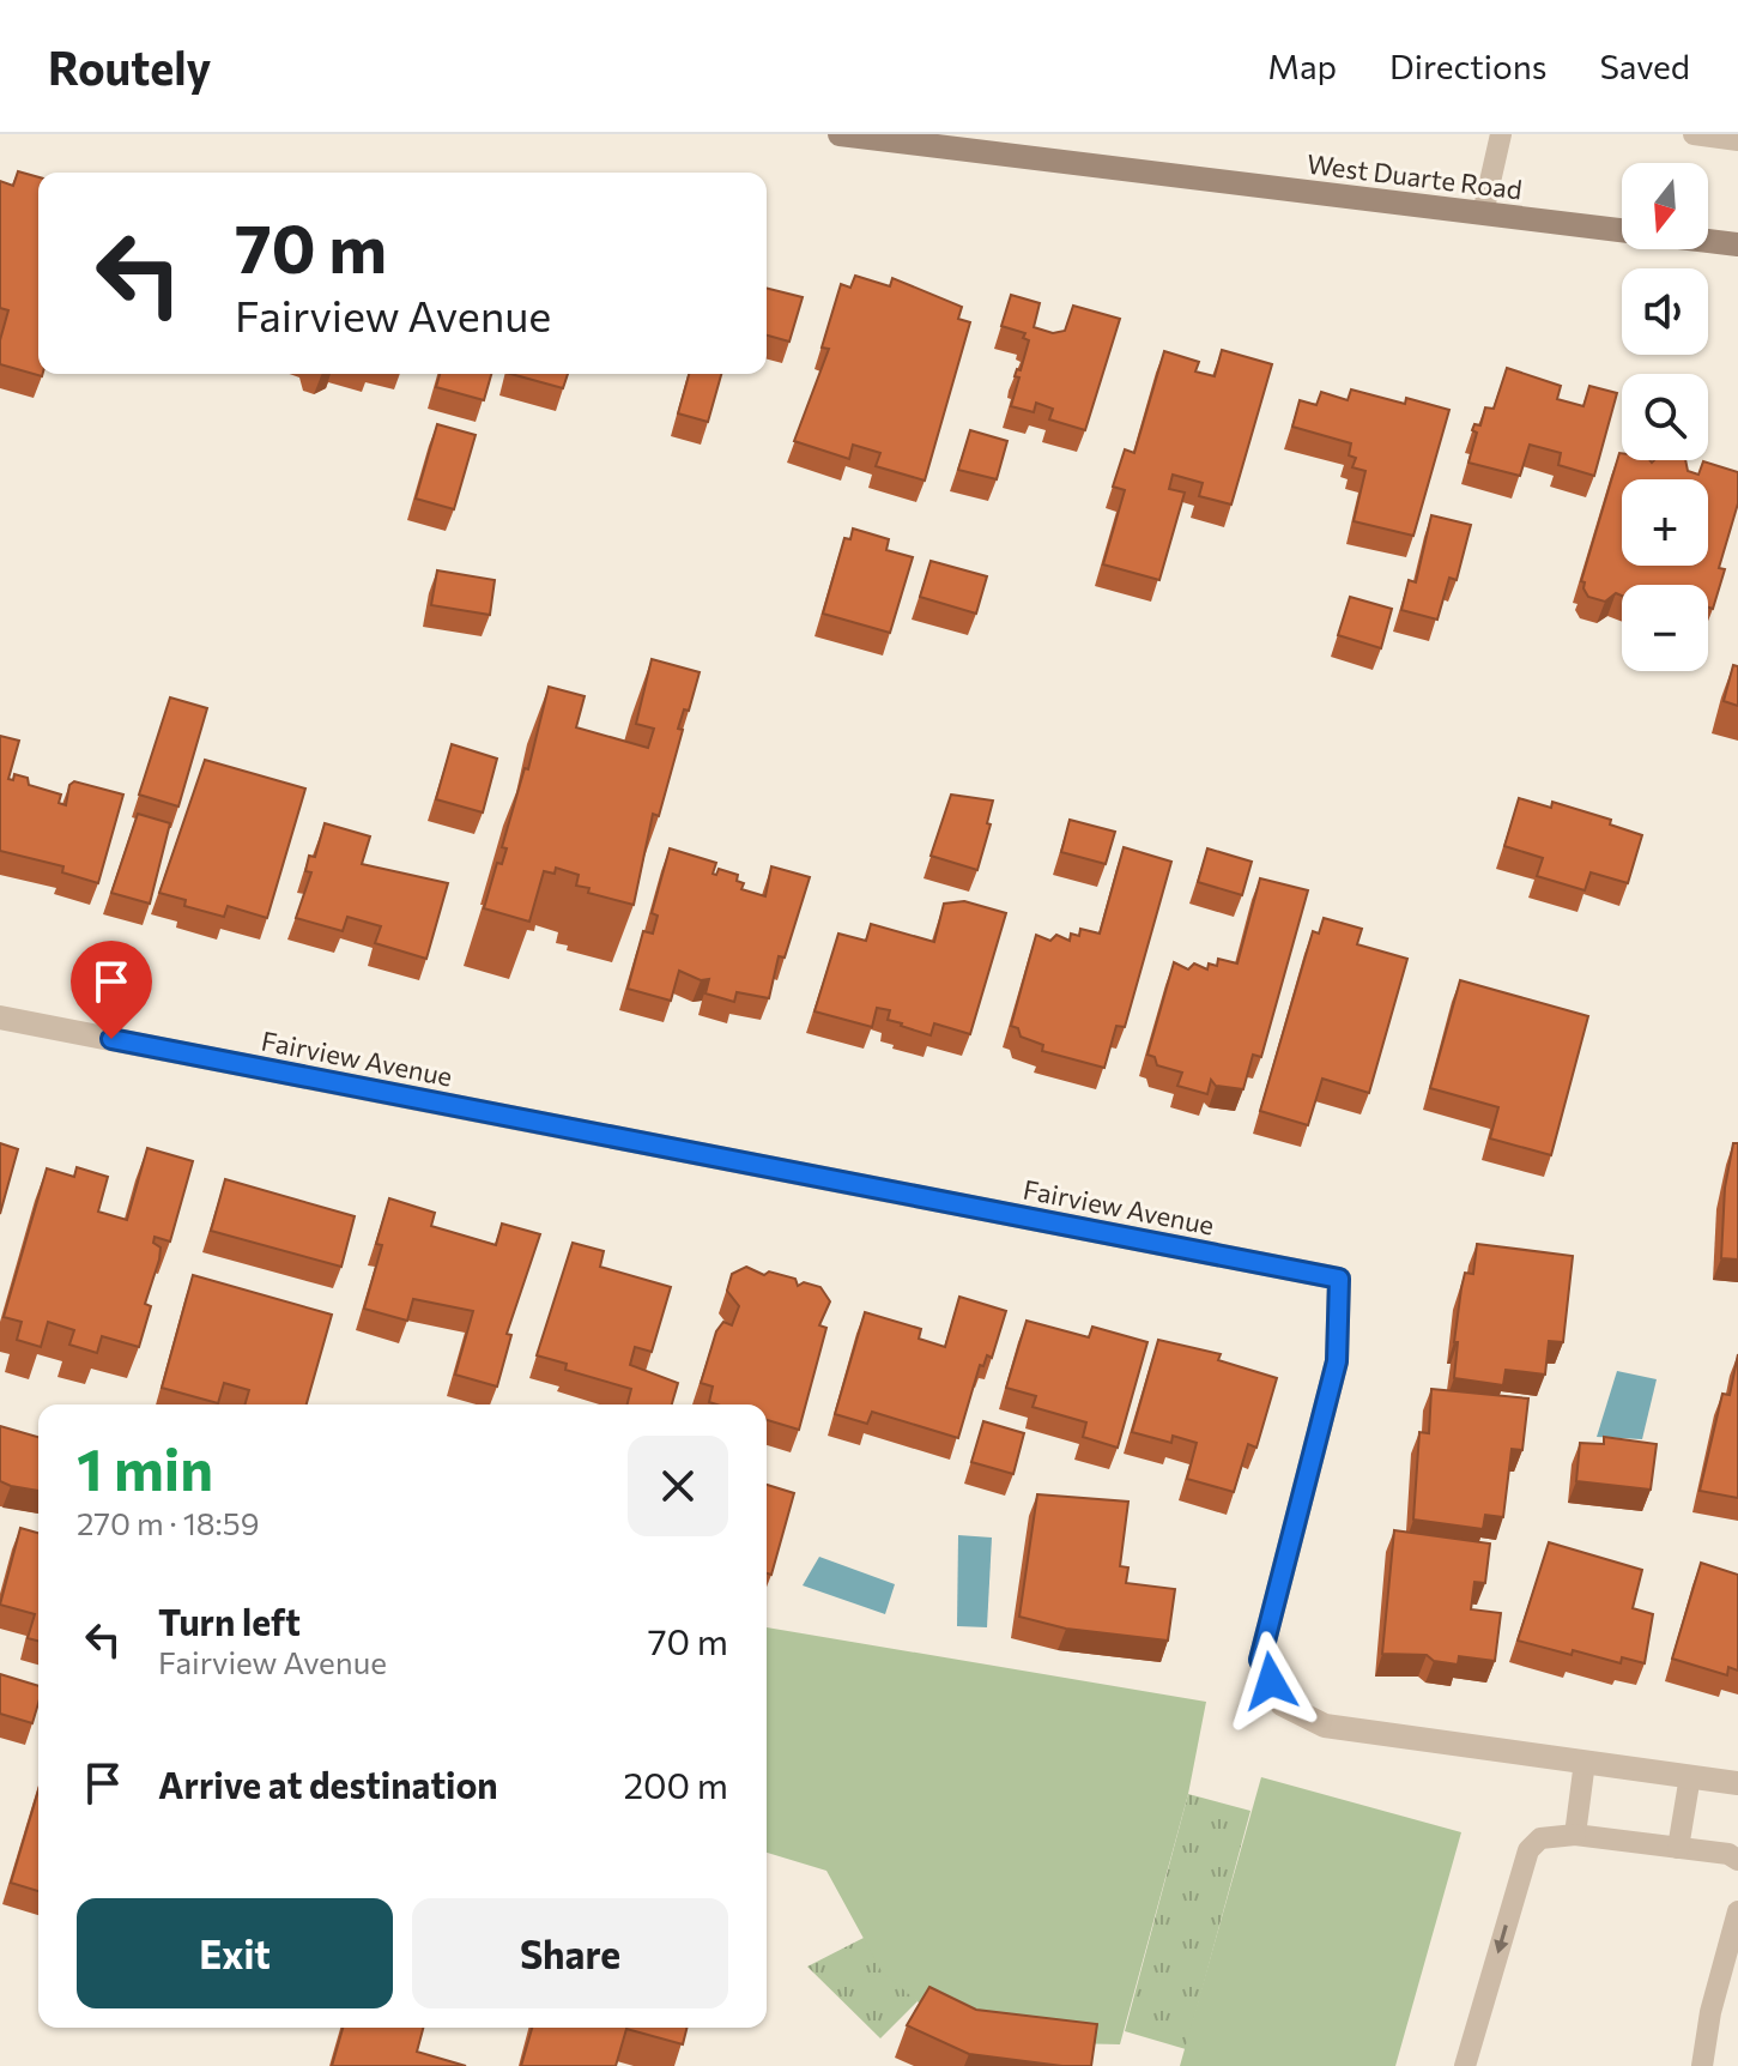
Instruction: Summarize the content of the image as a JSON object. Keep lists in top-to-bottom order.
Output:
{
  "streets": {
    "main road": ["West Duarte Road"],
    "street": ["Fairview Avenue"]
  },
  "north": "bottom",
  "page": {
    "header": "Routely",
    "nav": ["Map", "Directions", "Saved"],
    "map_buttons": ["+", "−"],
    "turn": ["70 m", "Fairview Avenue"],
    "heading": ["1 min", "270 m · 18:59"],
    "list": [
      {
        "name": "Turn left",
        "note": "Fairview Avenue",
        "value": "70 m"
      },
      {
        "name": "Arrive at destination",
        "value": "200 m"
      }
    ],
    "buttons": ["Exit", "Share"]
  }
}
